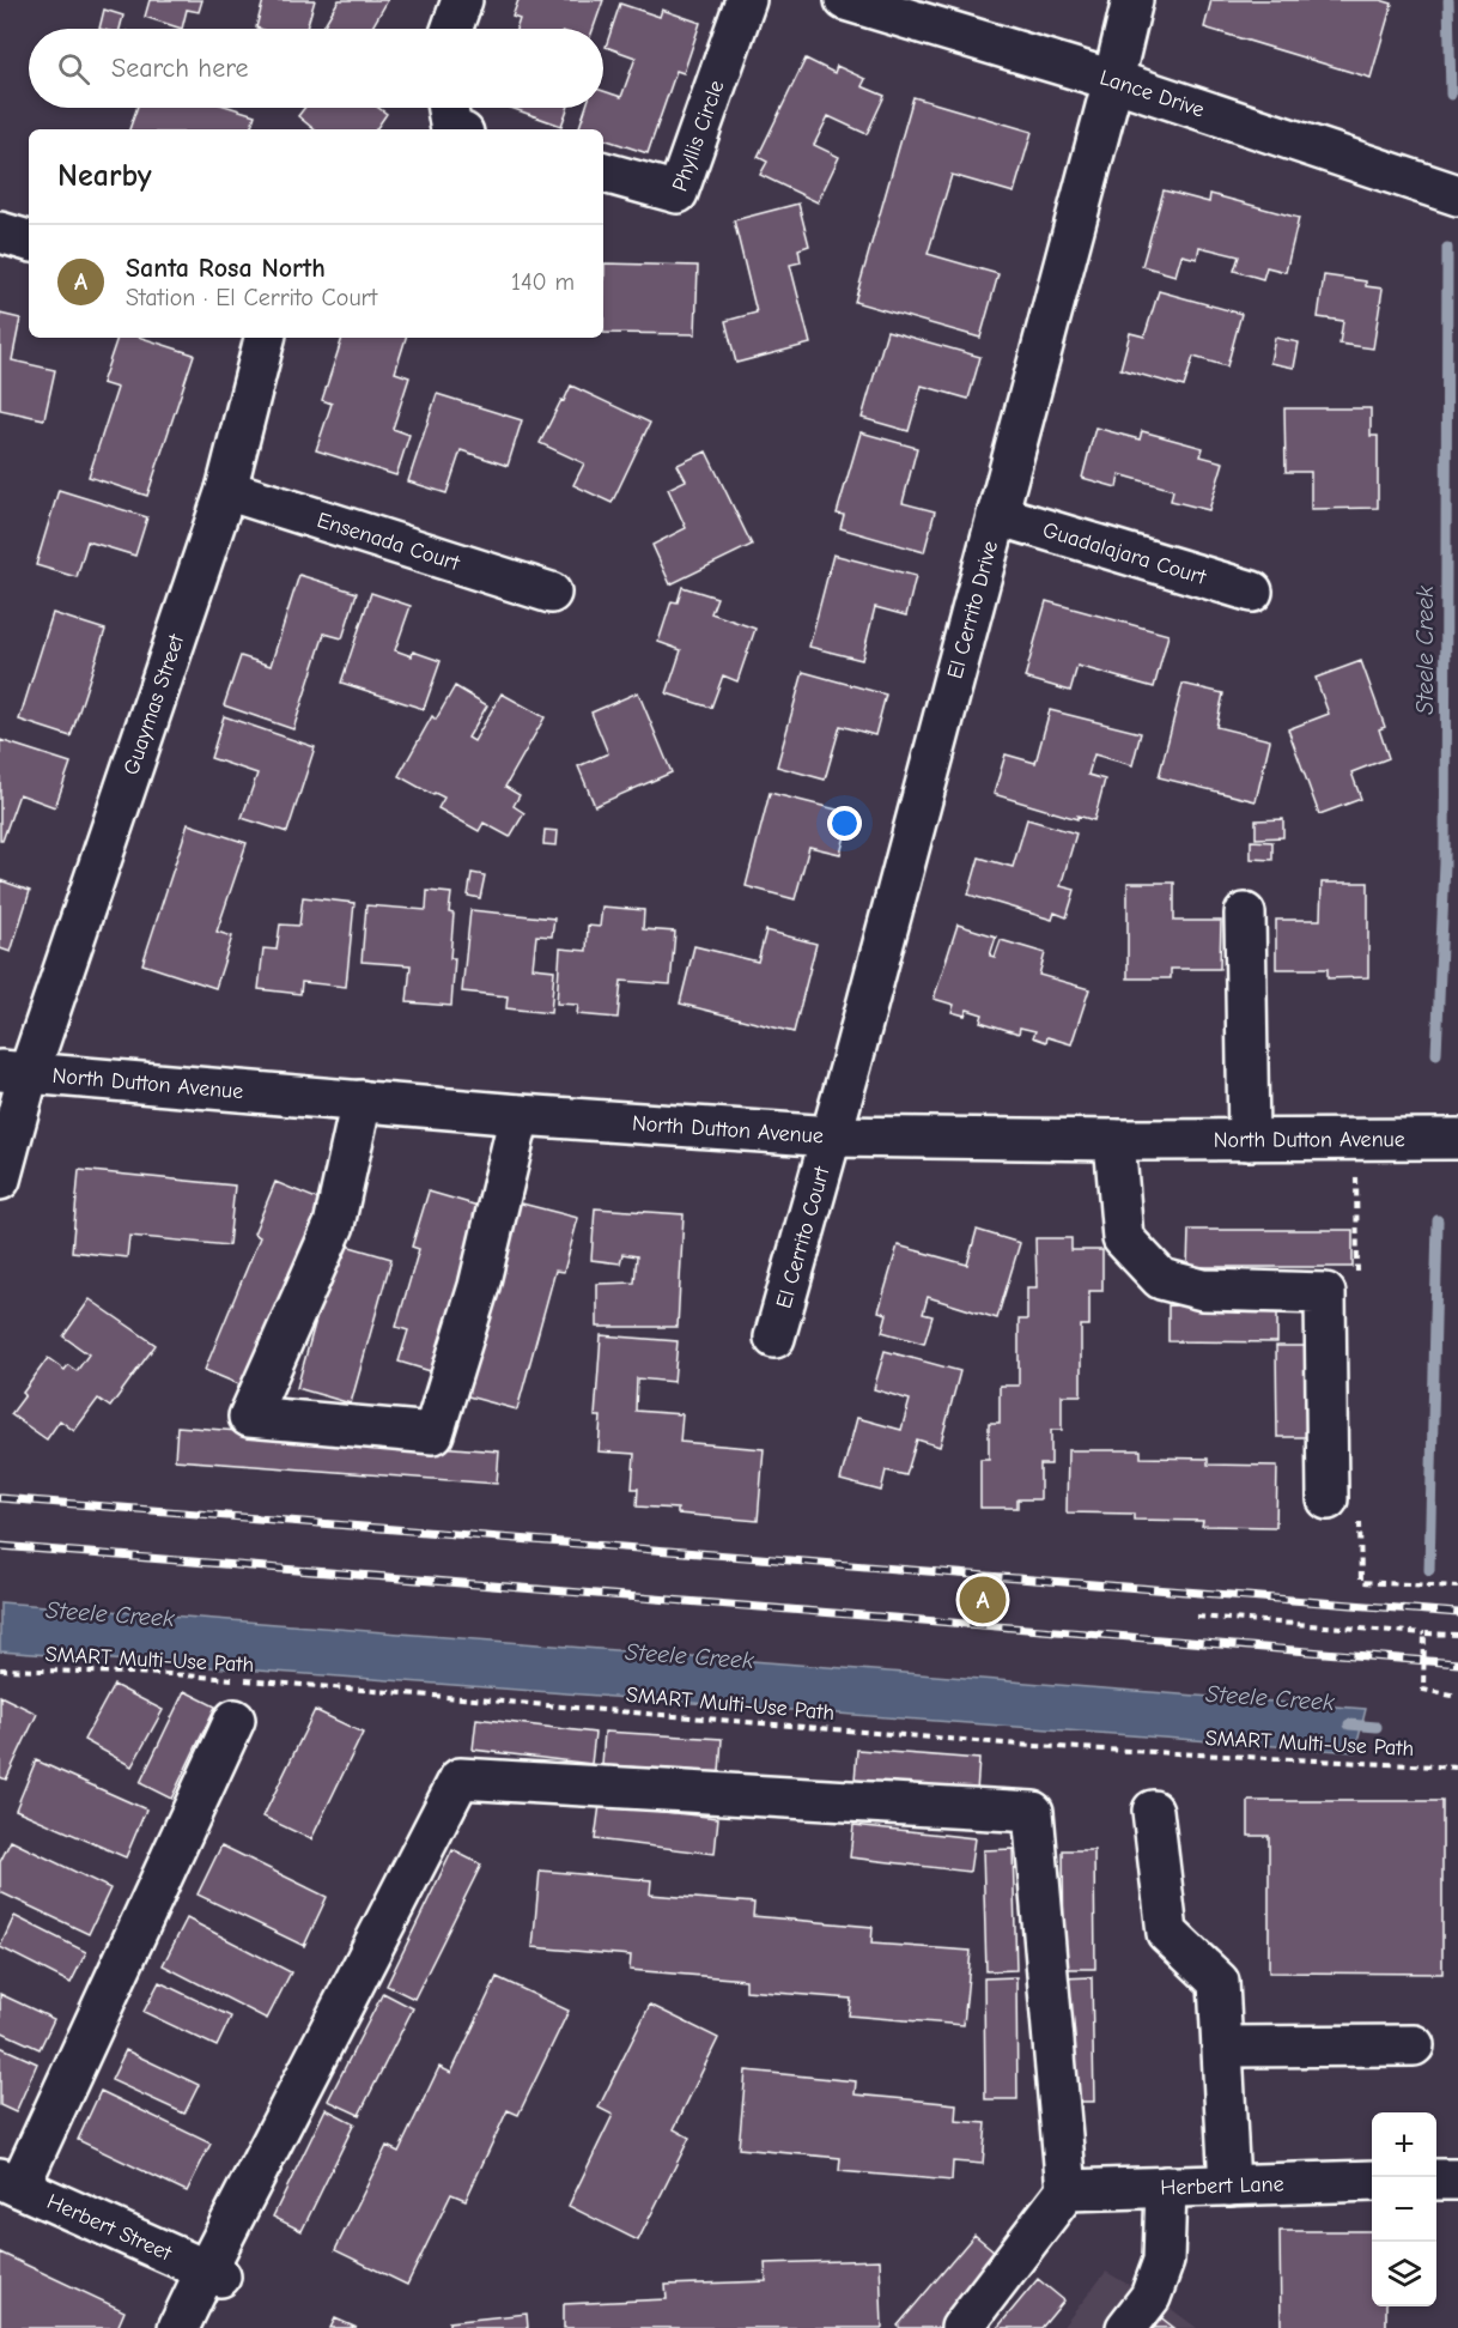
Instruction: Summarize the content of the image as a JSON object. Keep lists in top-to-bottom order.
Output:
{
  "streets": {
    "street": [
      "Lance Drive",
      "Phyllis Circle",
      "Ensenada Court",
      "Guadalajara Court",
      "El Cerrito Drive",
      "Guaymas Street",
      "North Dutton Avenue",
      "El Cerrito Court",
      "Herbert Lane",
      "Herbert Street"
    ],
    "path": ["SMART Multi-Use Path"]
  },
  "crossings": [
    ["Lance Drive", "El Cerrito Drive"],
    ["Ensenada Court", "Guaymas Street"],
    ["Guadalajara Court", "El Cerrito Drive"],
    ["El Cerrito Drive", "North Dutton Avenue"],
    ["El Cerrito Drive", "El Cerrito Court"],
    ["Guaymas Street", "North Dutton Avenue"],
    ["North Dutton Avenue", "El Cerrito Court"]
  ],
  "water": ["Steele Creek"],
  "page": {
    "search": "Search here",
    "heading": "Nearby",
    "list": [
      {
        "mark": "A",
        "name": "Santa Rosa North",
        "note": "Station · El Cerrito Court",
        "value": "140 m"
      }
    ],
    "pins": "A",
    "map_buttons": ["+", "−"]
  }
}
